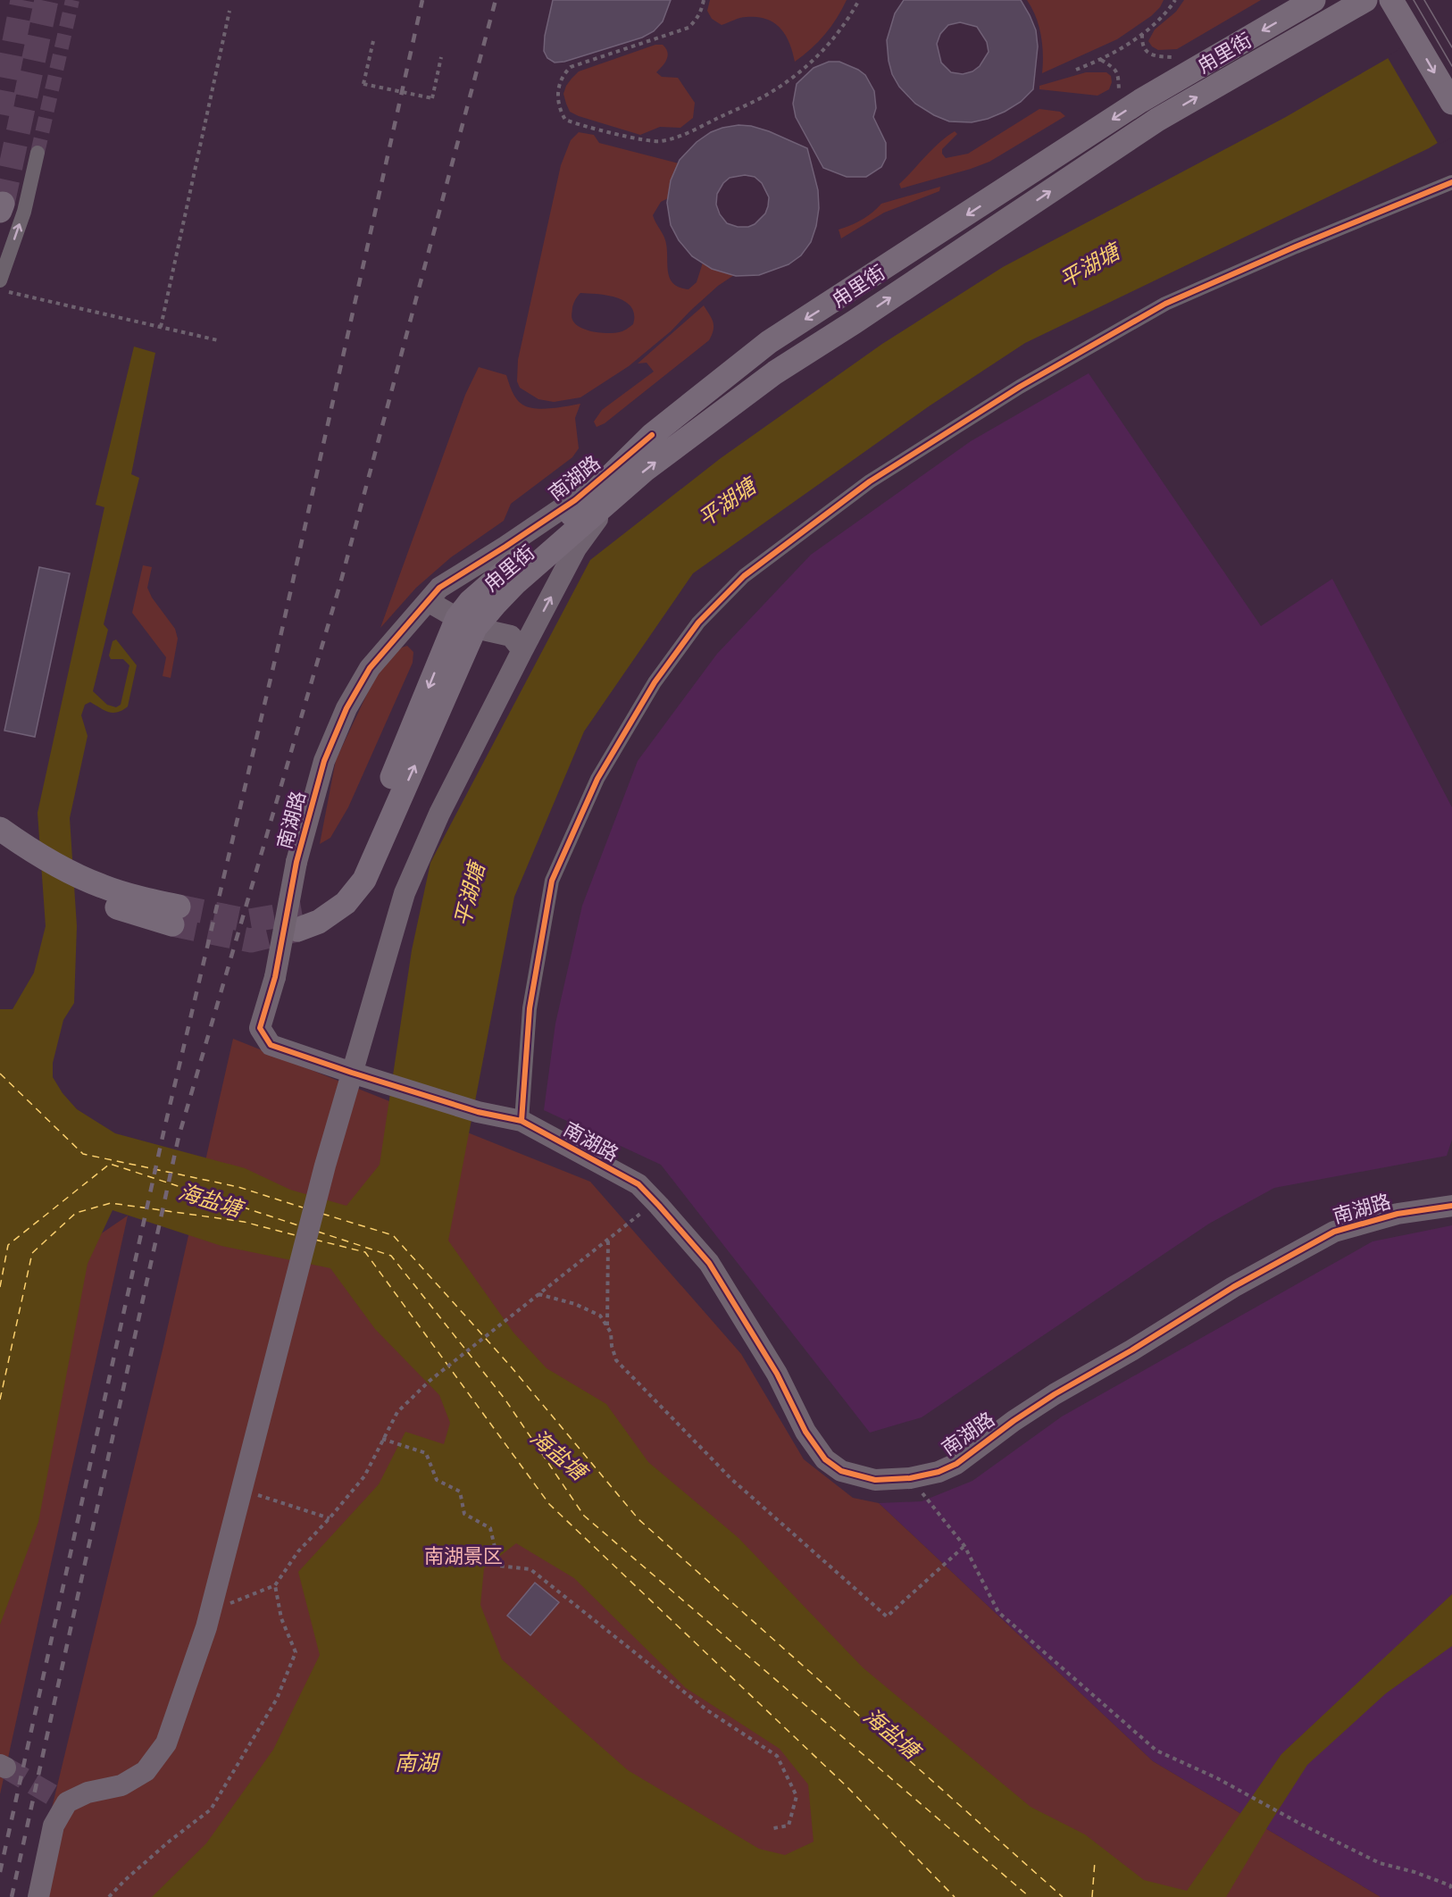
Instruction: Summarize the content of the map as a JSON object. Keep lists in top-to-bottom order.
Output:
{
  "streets": {
    "main road": ["甪里街"],
    "street": ["南湖路"]
  },
  "crossings": [
    ["甪里街", "南湖路"]
  ],
  "water": ["平湖塘", "海盐塘", "南湖"],
  "parks": ["南湖景区"]
}
